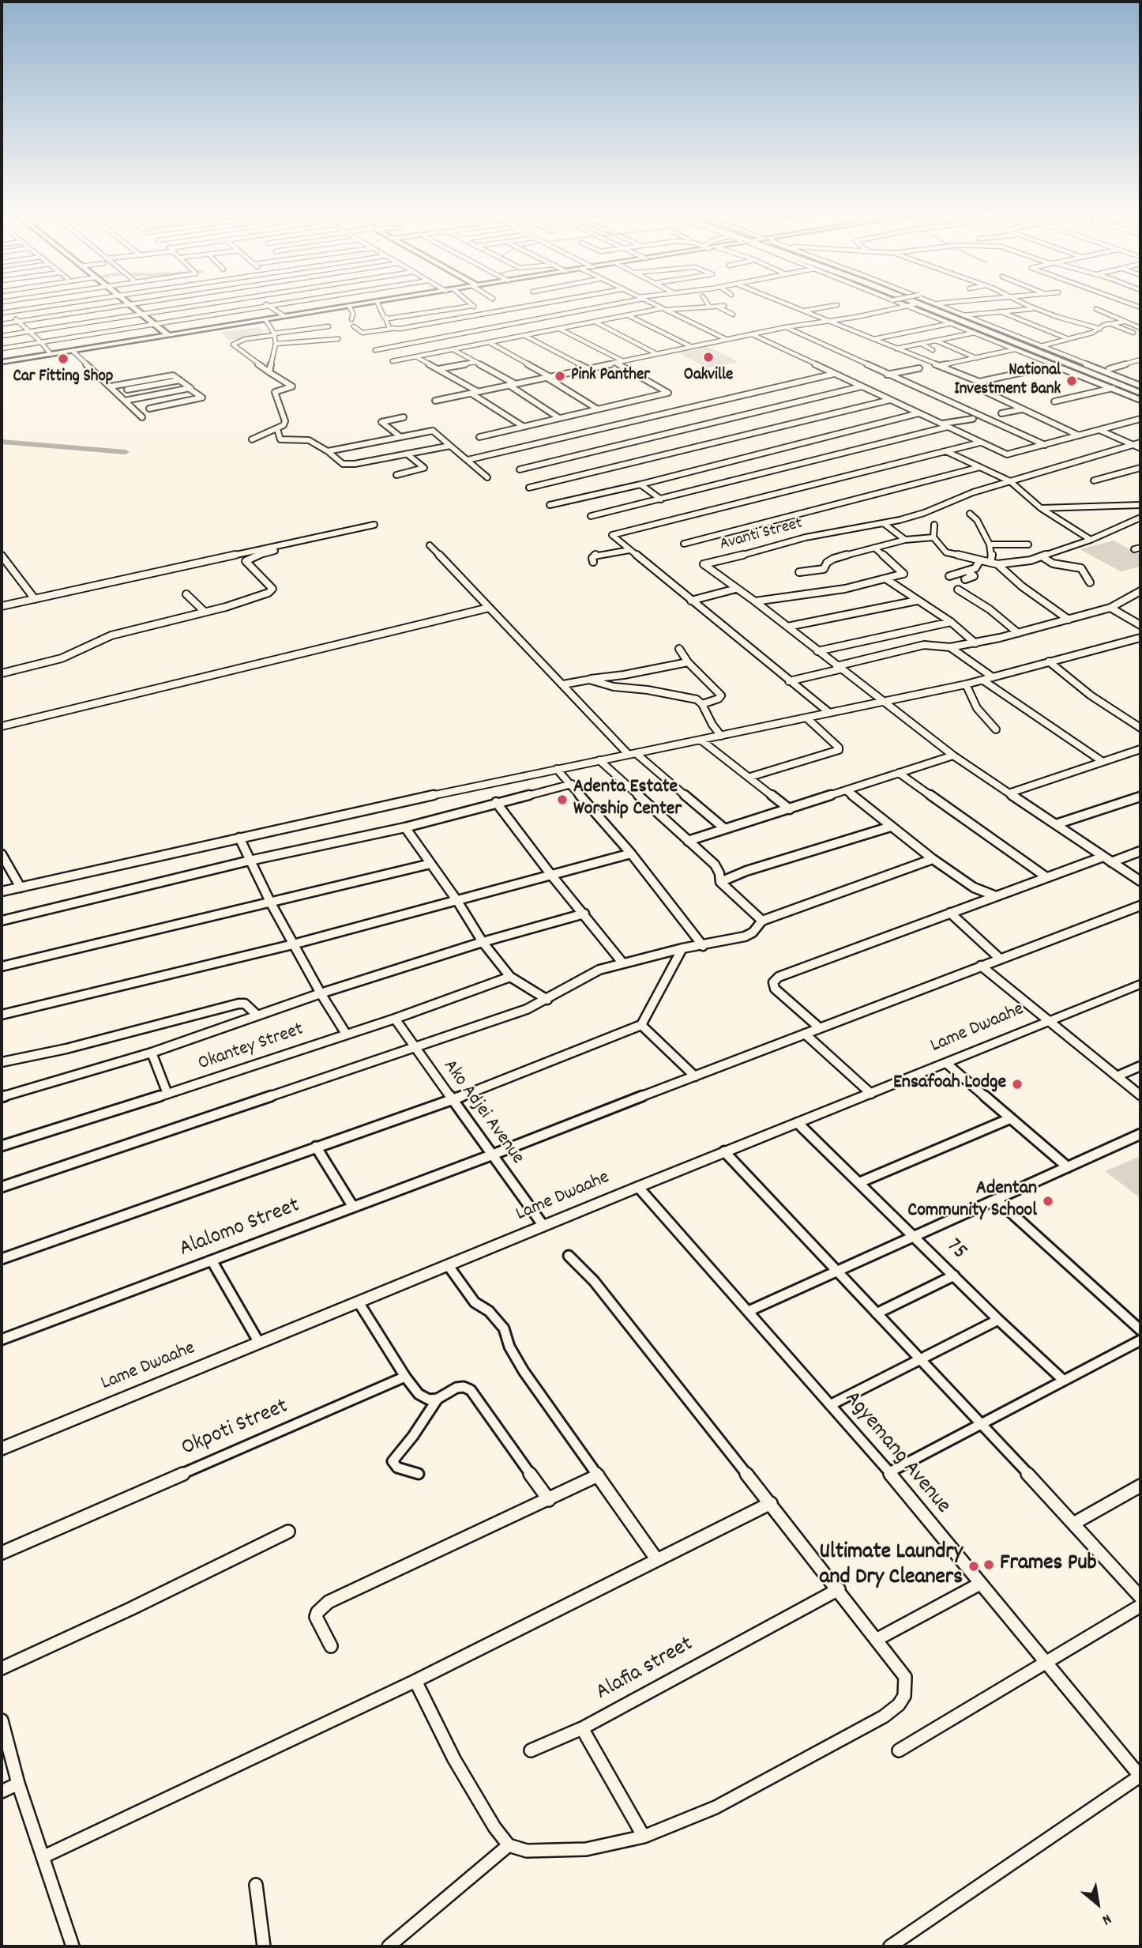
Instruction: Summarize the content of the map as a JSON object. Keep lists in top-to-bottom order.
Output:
{
  "streets": {
    "street": [
      "Avanti Street",
      "Lame Dwaahe",
      "Okantey Street",
      "Ako Adjei Avenue",
      "Alalomo Street",
      "75",
      "Okpoti Street",
      "Agyemang Avenue",
      "Alafia street"
    ]
  },
  "crossings": [
    ["Lame Dwaahe", "Ako Adjei Avenue"],
    ["Lame Dwaahe", "75"],
    ["Lame Dwaahe", "Agyemang Avenue"],
    ["Okantey Street", "Ako Adjei Avenue"],
    ["Ako Adjei Avenue", "Alalomo Street"]
  ],
  "places": [
    "Oakville",
    "Car Fitting Shop",
    "Pink Panther",
    "National Investment Bank",
    "Adenta Estate Worship Center",
    "Ensafoah Lodge",
    "Adentan Community School",
    "Frames Pub",
    "Ultimate Laundry and Dry Cleaners"
  ],
  "north": "bottom right"
}
